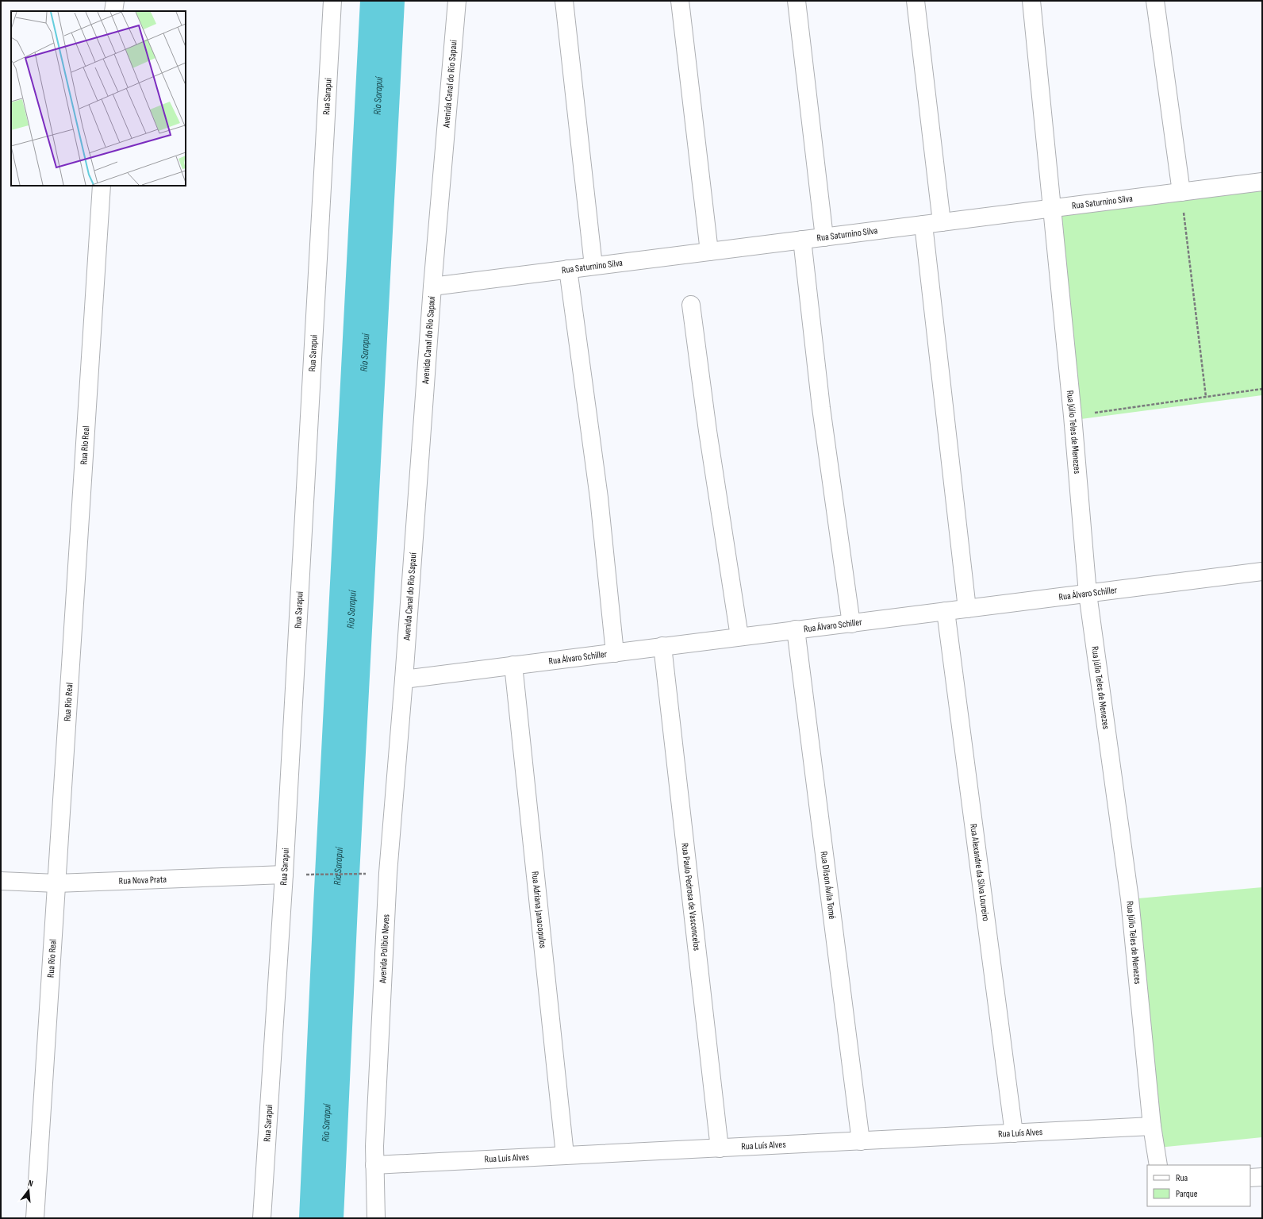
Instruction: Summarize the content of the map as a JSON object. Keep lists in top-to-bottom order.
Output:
{
  "streets": {
    "street": [
      "Avenida Canal do Rio Sapauí",
      "Rua Sarapui",
      "Rua Saturnino Silva",
      "Rua Júlio Teles de Menezes",
      "Rua Rio Real",
      "Rua Álvaro Schiller",
      "Rua Alexandre da Silva Loureiro",
      "Rua Nova Prata",
      "Rua Dilson Ávila Tomé",
      "Rua Paulo Pedrosa de Vasconcelos",
      "Rua Adriana Janacopulos",
      "Avenida Polibio Neves",
      "Rua Luís Alves"
    ]
  },
  "crossings": [
    ["Avenida Canal do Rio Sapauí", "Rua Saturnino Silva"],
    ["Avenida Canal do Rio Sapauí", "Rua Álvaro Schiller"],
    ["Avenida Canal do Rio Sapauí", "Avenida Polibio Neves"],
    ["Rua Sarapui", "Rua Nova Prata"],
    ["Rua Saturnino Silva", "Rua Júlio Teles de Menezes"],
    ["Rua Júlio Teles de Menezes", "Rua Álvaro Schiller"],
    ["Rua Júlio Teles de Menezes", "Rua Luís Alves"],
    ["Rua Rio Real", "Rua Nova Prata"],
    ["Rua Álvaro Schiller", "Rua Alexandre da Silva Loureiro"],
    ["Rua Álvaro Schiller", "Rua Dilson Ávila Tomé"],
    ["Rua Álvaro Schiller", "Rua Paulo Pedrosa de Vasconcelos"],
    ["Rua Álvaro Schiller", "Rua Adriana Janacopulos"],
    ["Rua Álvaro Schiller", "Avenida Polibio Neves"],
    ["Rua Alexandre da Silva Loureiro", "Rua Luís Alves"],
    ["Rua Dilson Ávila Tomé", "Rua Luís Alves"],
    ["Rua Paulo Pedrosa de Vasconcelos", "Rua Luís Alves"],
    ["Rua Adriana Janacopulos", "Rua Luís Alves"],
    ["Avenida Polibio Neves", "Rua Luís Alves"]
  ],
  "water": ["Rio Sarapuí"],
  "legend": ["Rua", "Parque"],
  "north": "top"
}
